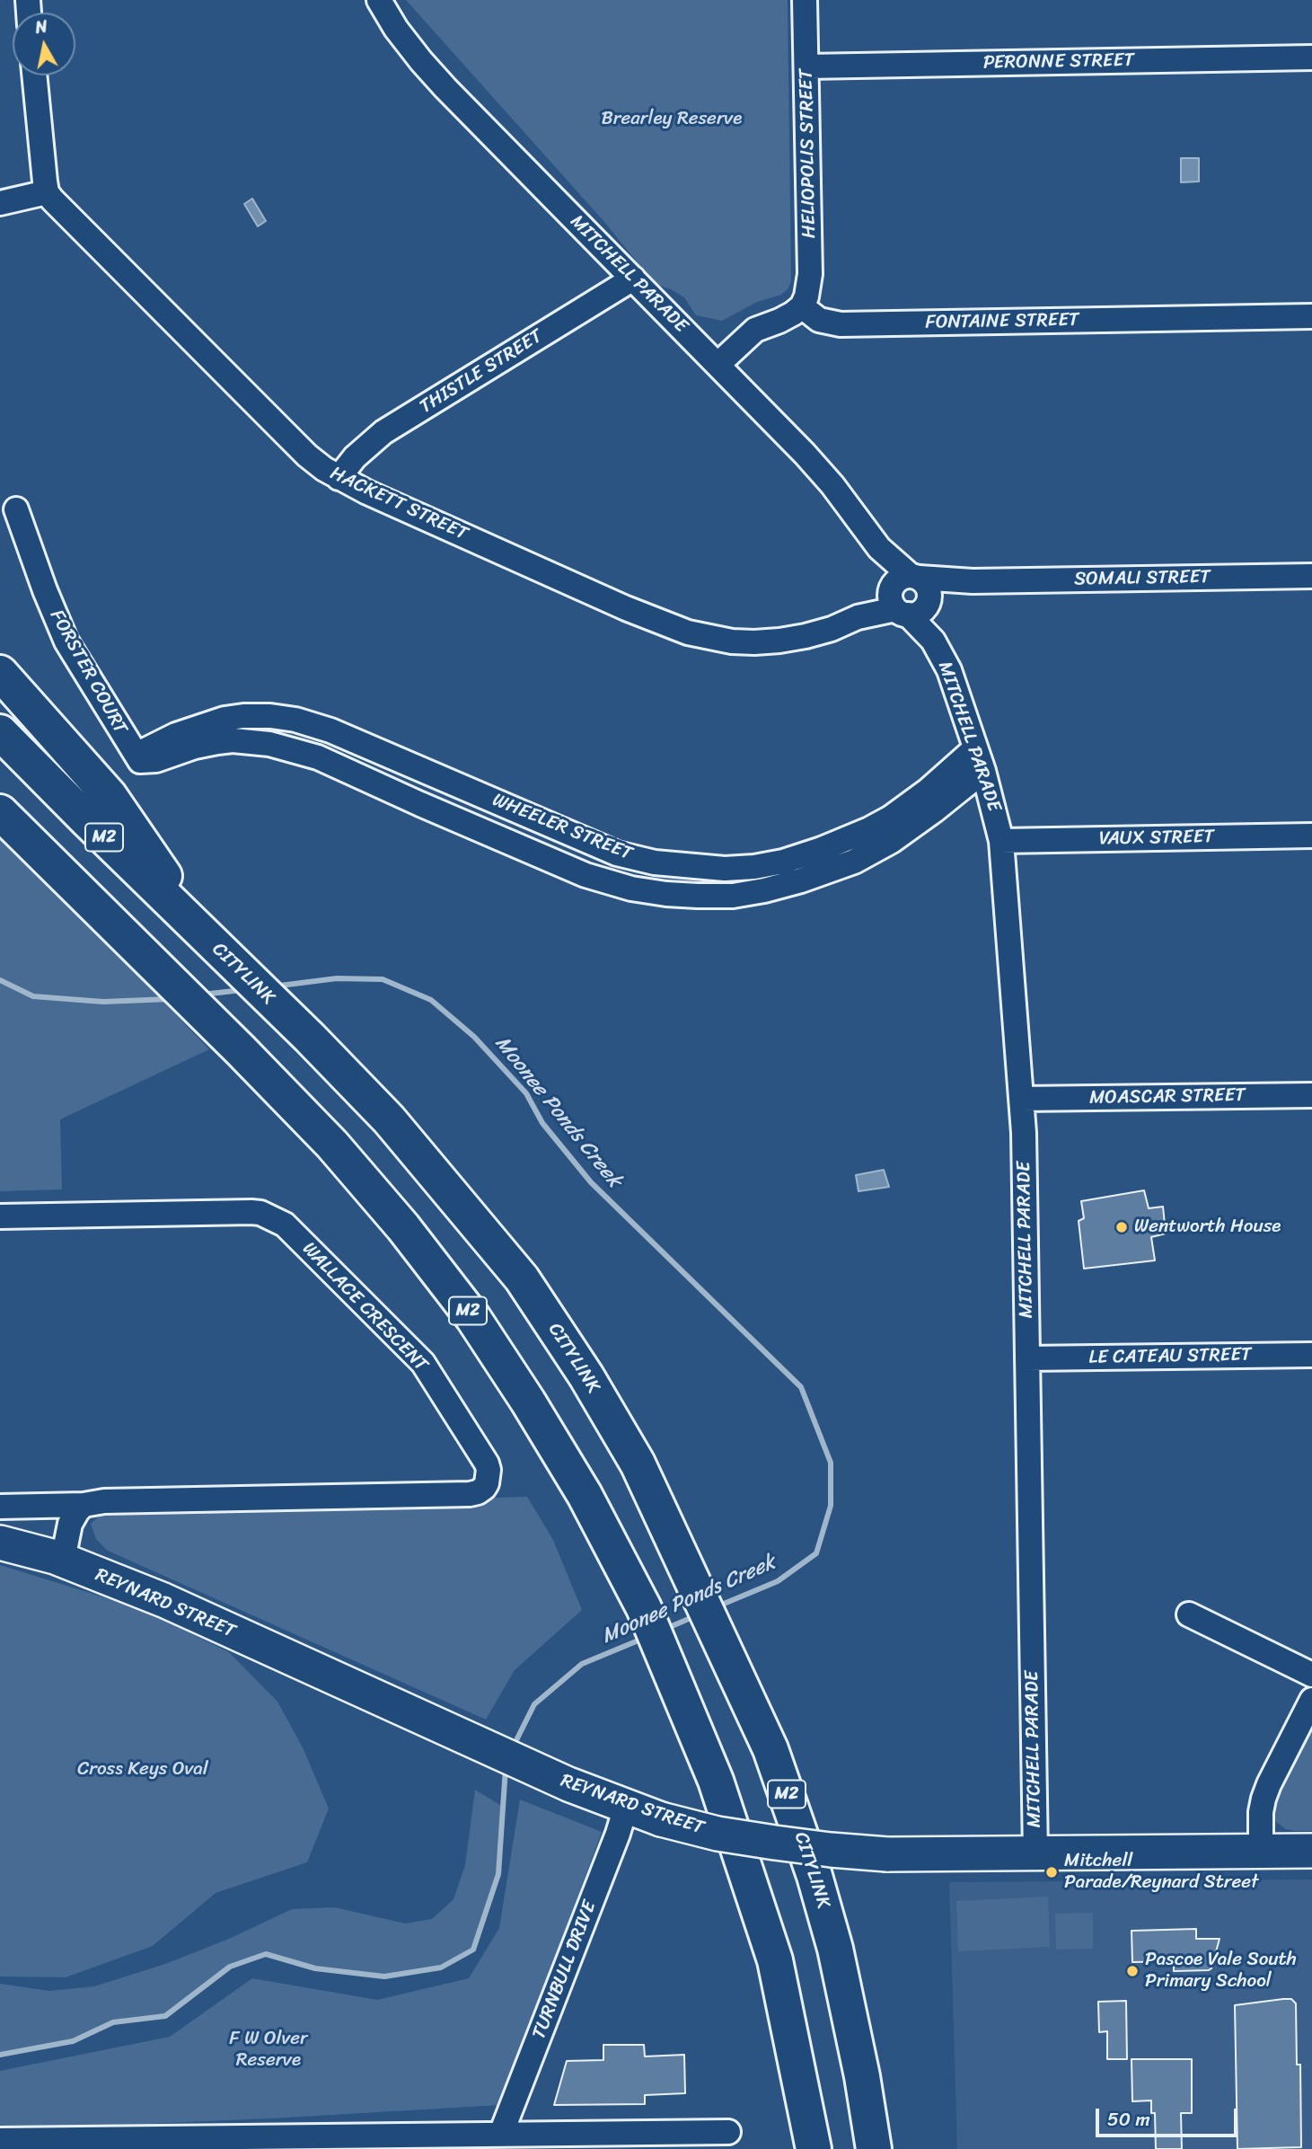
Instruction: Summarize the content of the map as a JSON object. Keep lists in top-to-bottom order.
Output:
{
  "streets": {
    "highway": ["M2", "CITYLINK"],
    "street": [
      "PERONNE STREET",
      "HELIOPOLIS STREET",
      "MITCHELL PARADE",
      "FONTAINE STREET",
      "THISTLE STREET",
      "HACKETT STREET",
      "SOMALI STREET",
      "FORSTER COURT",
      "WHEELER STREET",
      "VAUX STREET",
      "MOASCAR STREET",
      "WALLACE CRESCENT",
      "LE CATEAU STREET",
      "REYNARD STREET",
      "TURNBULL DRIVE"
    ]
  },
  "crossings": [
    ["PERONNE STREET", "HELIOPOLIS STREET"],
    ["HELIOPOLIS STREET", "FONTAINE STREET"],
    ["MITCHELL PARADE", "THISTLE STREET"],
    ["MITCHELL PARADE", "HACKETT STREET"],
    ["MITCHELL PARADE", "SOMALI STREET"],
    ["MITCHELL PARADE", "WHEELER STREET"],
    ["MITCHELL PARADE", "VAUX STREET"],
    ["MITCHELL PARADE", "MOASCAR STREET"],
    ["MITCHELL PARADE", "LE CATEAU STREET"],
    ["MITCHELL PARADE", "REYNARD STREET"],
    ["THISTLE STREET", "HACKETT STREET"],
    ["HACKETT STREET", "SOMALI STREET"],
    ["FORSTER COURT", "WHEELER STREET"],
    ["REYNARD STREET", "TURNBULL DRIVE"]
  ],
  "water": ["Moonee Ponds Creek"],
  "parks": ["Brearley Reserve", "Cross Keys Oval", "F W Olver Reserve"],
  "places": ["Wentworth House", "Mitchell Parade/Reynard Street", "Pascoe Vale South Primary School"],
  "scale_bar": "50 m",
  "north": "top"
}
